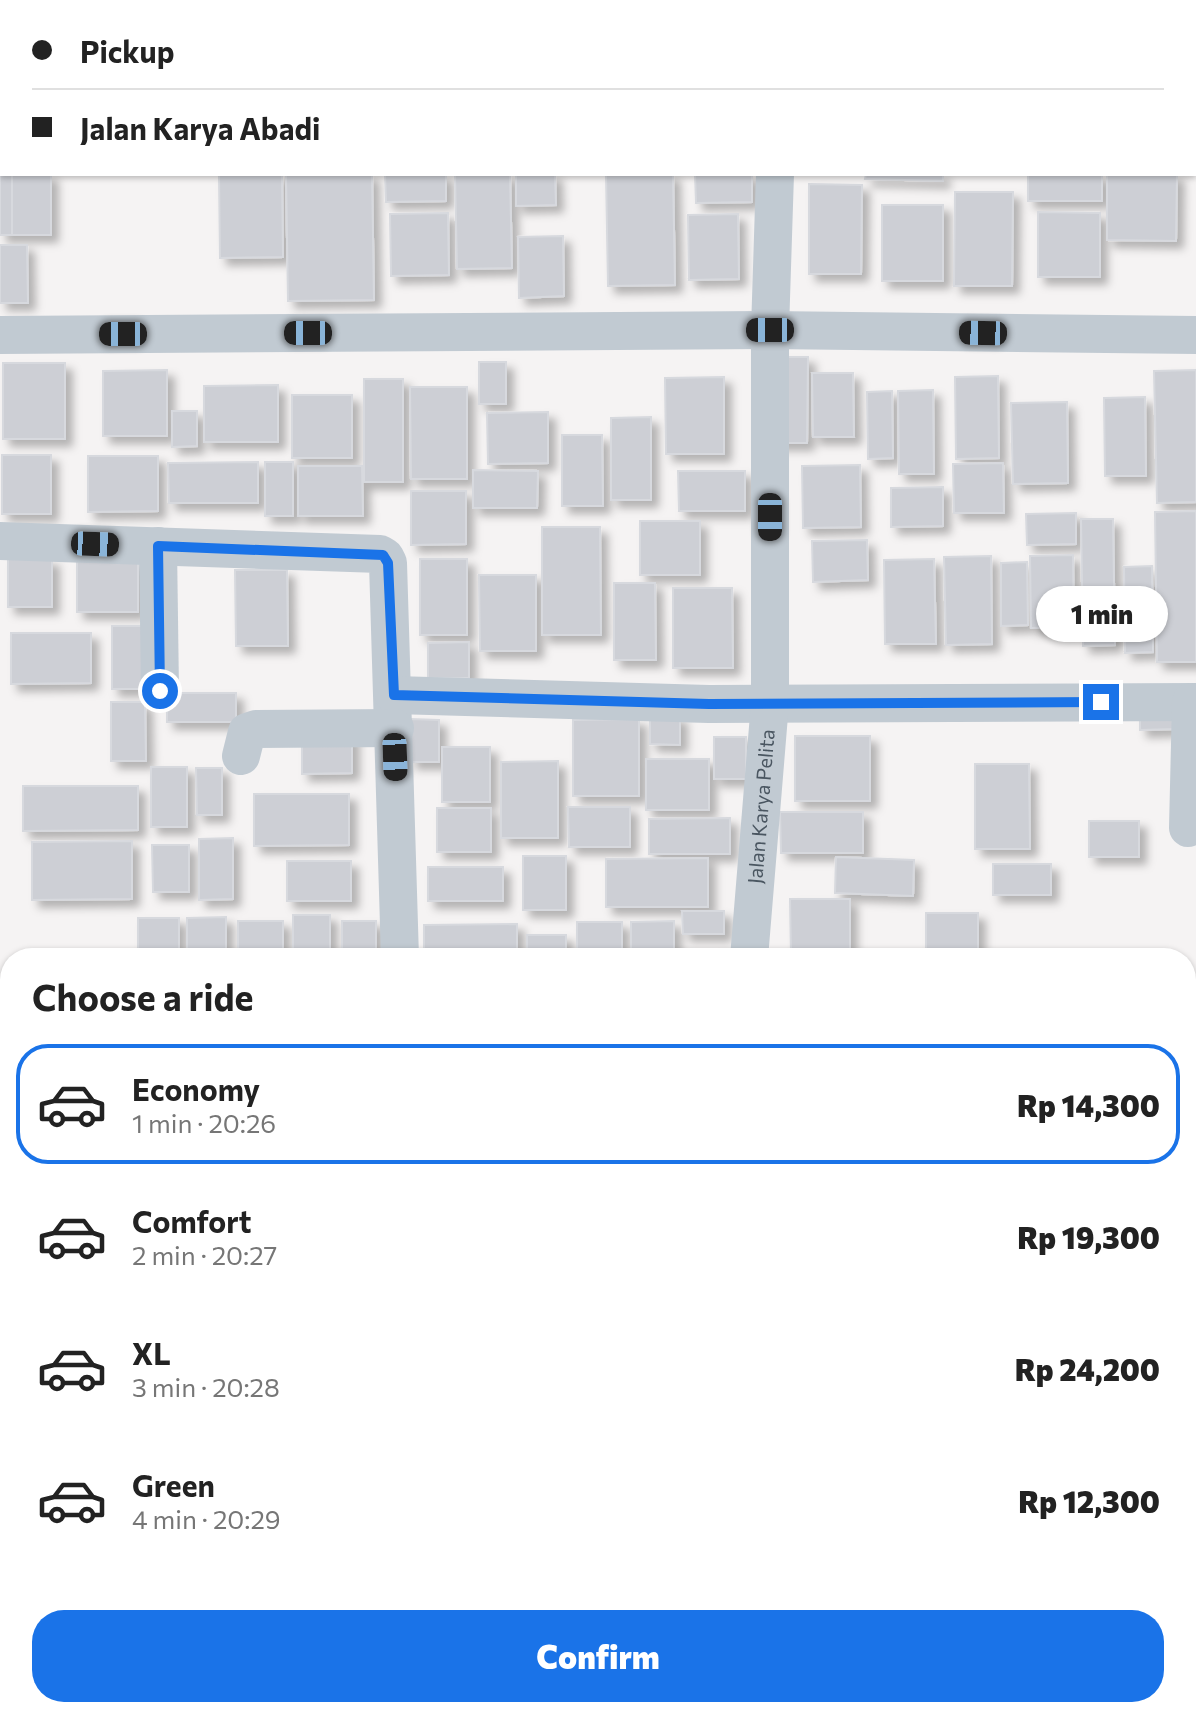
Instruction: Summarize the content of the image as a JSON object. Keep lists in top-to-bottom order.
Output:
{
  "streets": {
    "street": ["Jalan Karya Pelita"]
  },
  "page": {
    "banner": ["Pickup", "Jalan Karya Abadi"],
    "bubble": "1 min",
    "heading": "Choose a ride",
    "list": [
      {
        "name": "Economy",
        "note": "1 min · 20:26",
        "value": "Rp 14,300"
      },
      {
        "name": "Comfort",
        "note": "2 min · 20:27",
        "value": "Rp 19,300"
      },
      {
        "name": "XL",
        "note": "3 min · 20:28",
        "value": "Rp 24,200"
      },
      {
        "name": "Green",
        "note": "4 min · 20:29",
        "value": "Rp 12,300"
      }
    ],
    "buttons": "Confirm"
  }
}
